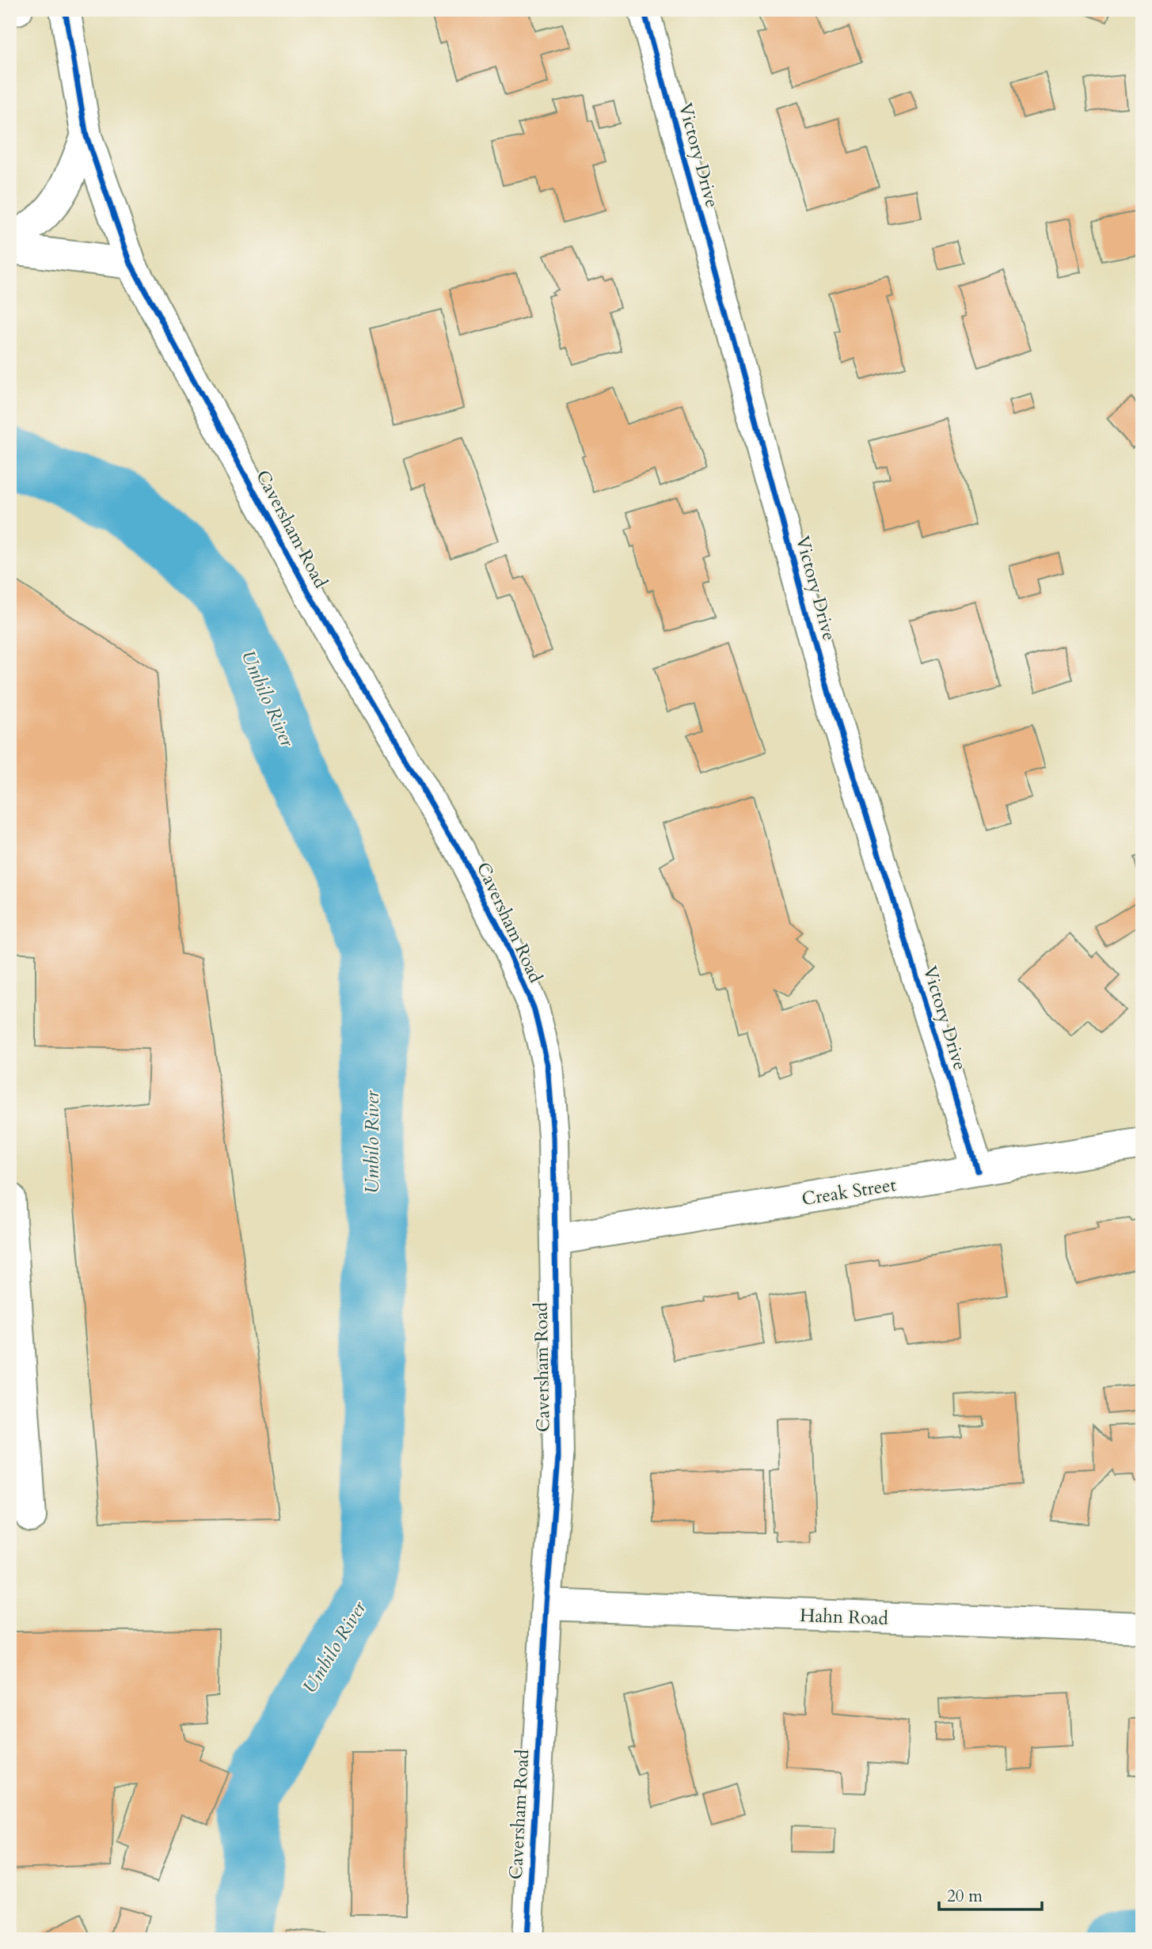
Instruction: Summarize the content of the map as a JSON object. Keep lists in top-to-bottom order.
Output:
{
  "streets": {
    "street": [
      "Victory Drive",
      "Caversham Road",
      "Creak Street",
      "Hahn Road"
    ]
  },
  "crossings": [
    ["Victory Drive", "Creak Street"],
    ["Caversham Road", "Creak Street"],
    ["Caversham Road", "Hahn Road"]
  ],
  "water": ["Umbilo River"],
  "scale_bar": "20 m"
}
